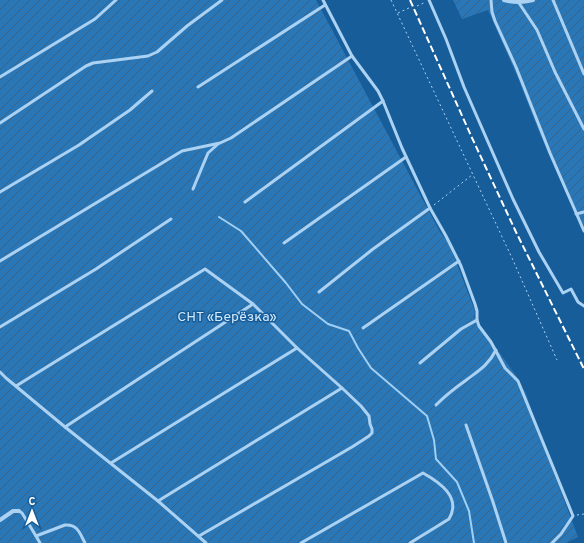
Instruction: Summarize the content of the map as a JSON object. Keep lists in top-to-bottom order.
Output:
{
  "parks": ["СНТ «Берёзка»"],
  "north": "top"
}
